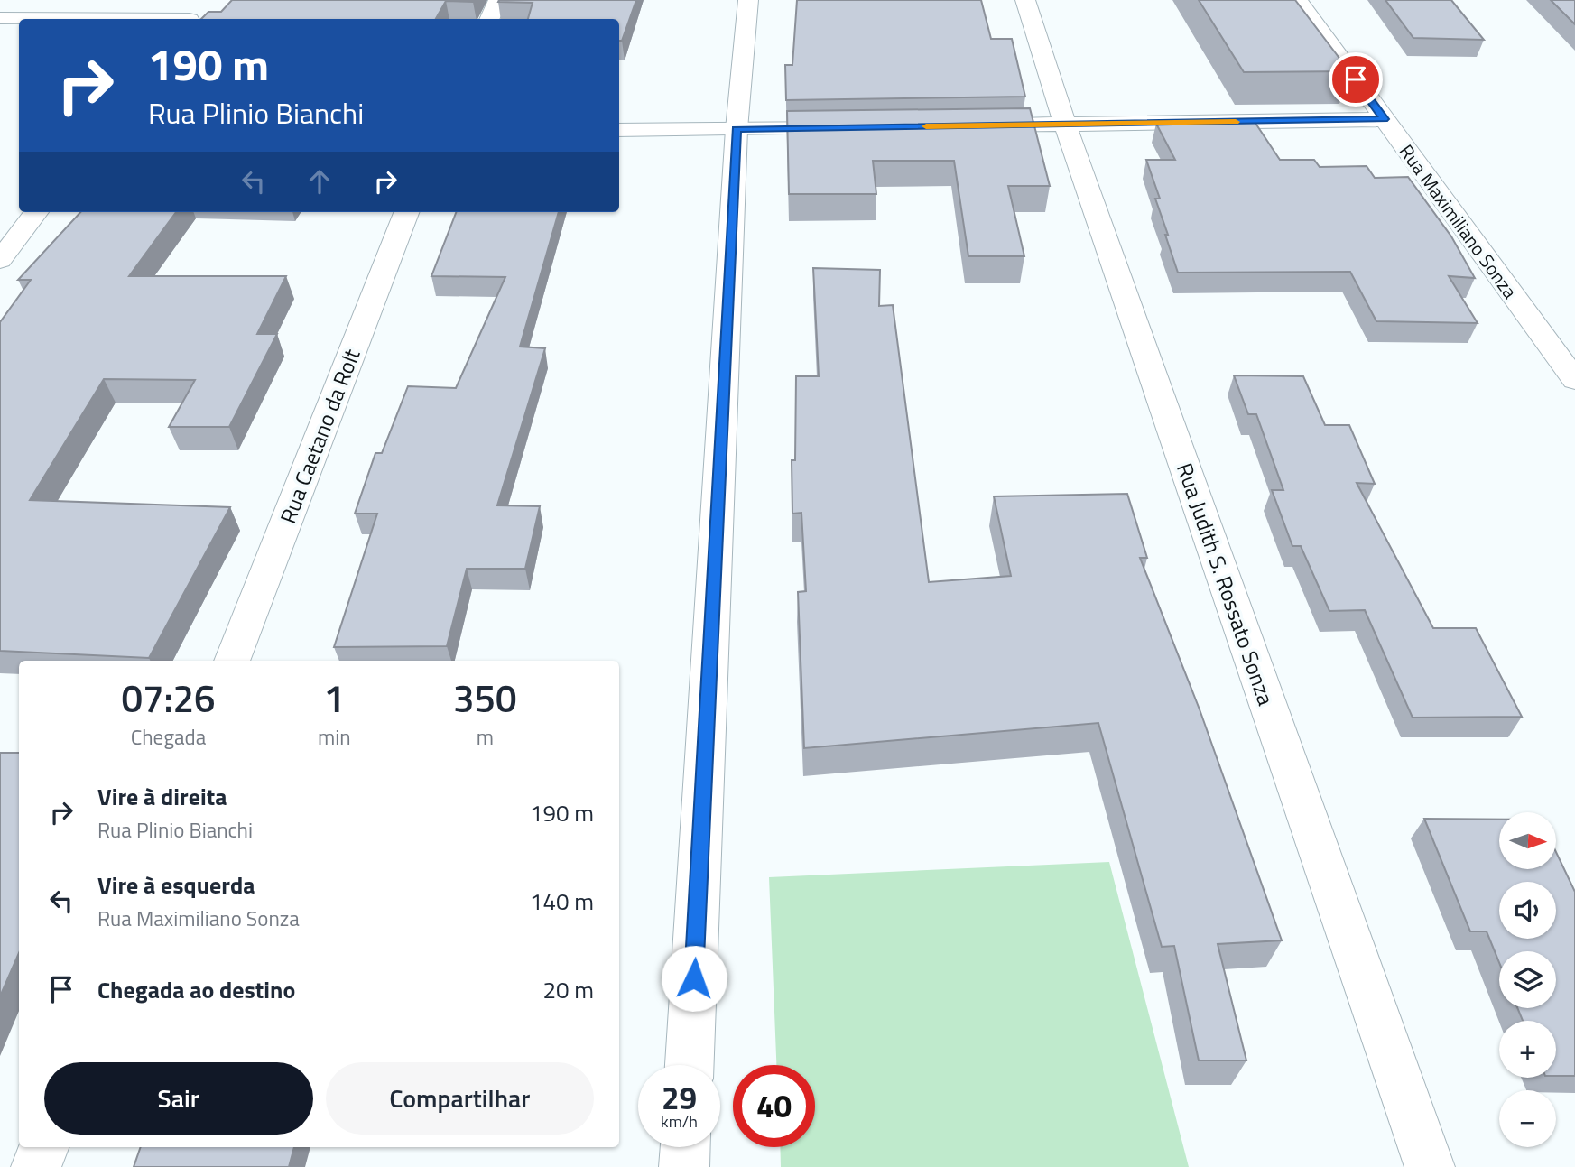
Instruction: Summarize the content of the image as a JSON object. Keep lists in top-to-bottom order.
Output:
{
  "streets": {
    "street": ["Rua Maximiliano Sonza", "Rua Caetano da Rolt", "Rua Judith S. Rossato Sonza"]
  },
  "north": "right",
  "page": {
    "turn": ["190 m", "Rua Plinio Bianchi"],
    "eta": [
      "07:26",
      "Chegada",
      "1",
      "min",
      "350",
      "m"
    ],
    "list": [
      {
        "name": "Vire à direita",
        "note": "Rua Plinio Bianchi",
        "value": "190 m"
      },
      {
        "name": "Vire à esquerda",
        "note": "Rua Maximiliano Sonza",
        "value": "140 m"
      },
      {
        "name": "Chegada ao destino",
        "value": "20 m"
      }
    ],
    "map_buttons": ["+", "−"],
    "buttons": ["Sair", "Compartilhar"],
    "speed": "29 km/h",
    "limit": "40"
  }
}
